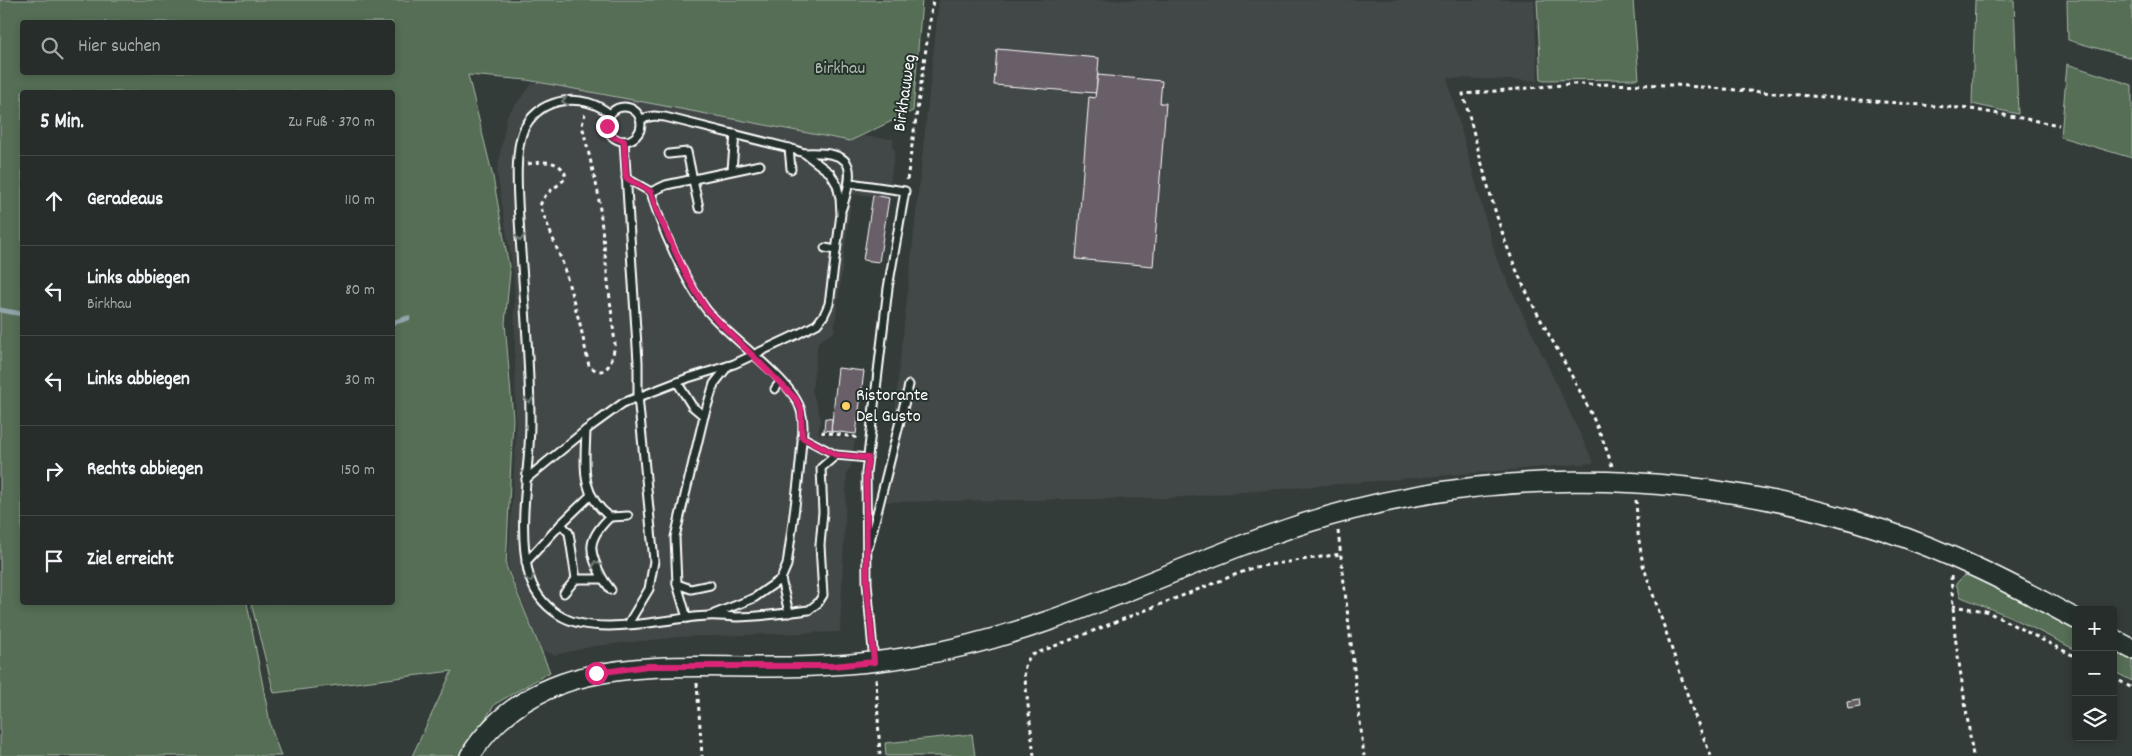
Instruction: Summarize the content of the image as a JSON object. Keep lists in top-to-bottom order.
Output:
{
  "streets": {
    "path": ["Birkhauweg"]
  },
  "parks": ["Birkhau"],
  "places": ["Ristorante Del Gusto"],
  "page": {
    "search": "Hier suchen",
    "heading": ["5 Min.", "Zu Fuß · 370 m"],
    "list": [
      ["Geradeaus", "110 m"],
      ["Links abbiegen", "Birkhau", "80 m"],
      ["Links abbiegen", "30 m"],
      ["Rechts abbiegen", "150 m"],
      "Ziel erreicht"
    ],
    "map_buttons": ["+", "−"]
  }
}
